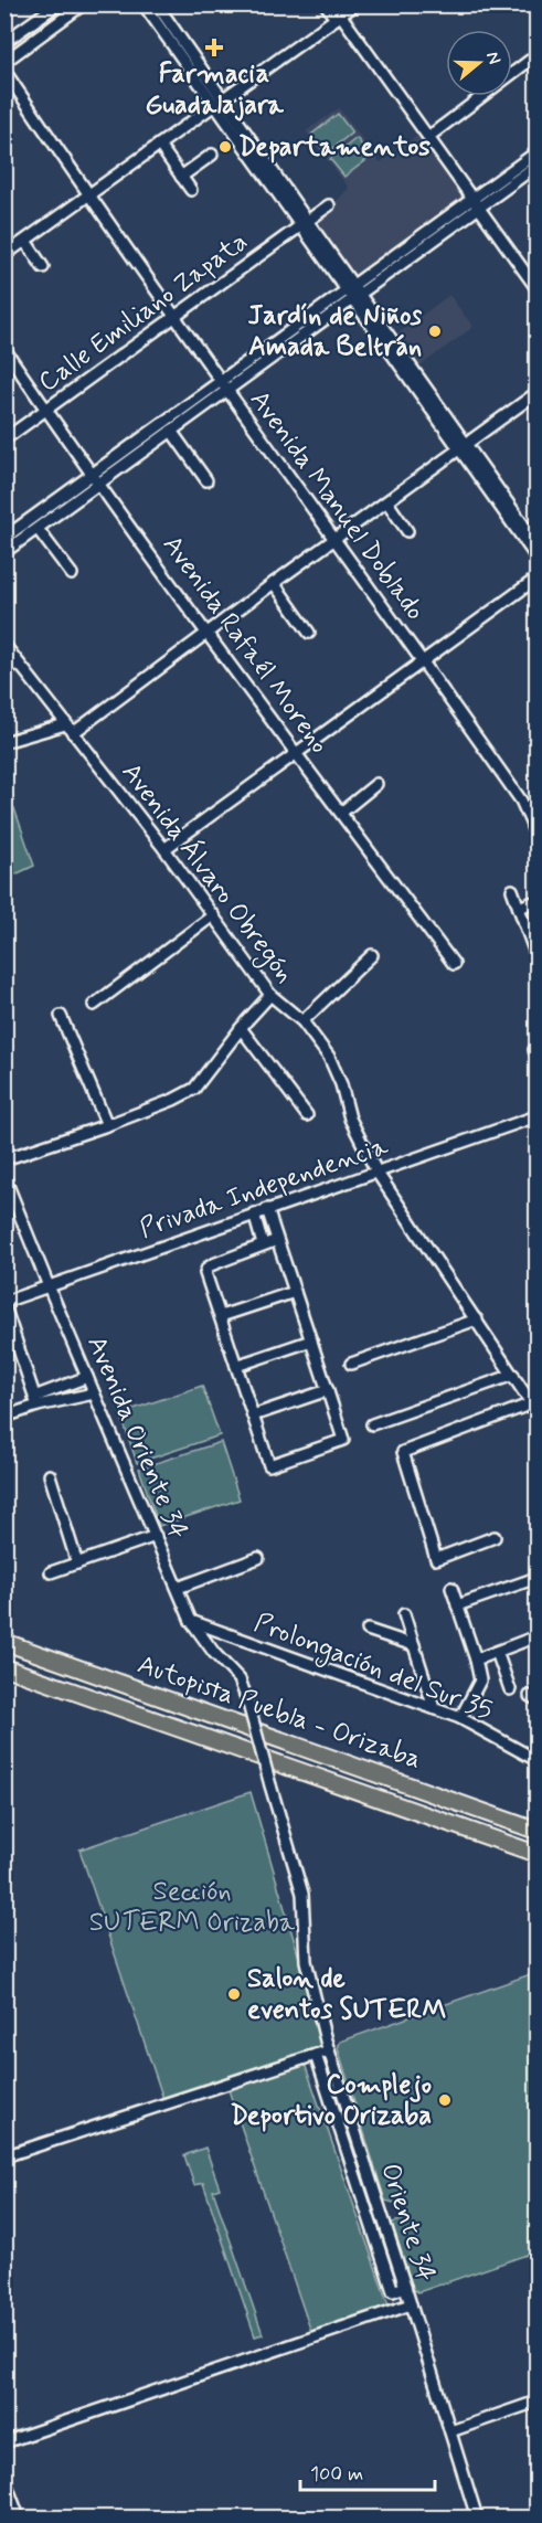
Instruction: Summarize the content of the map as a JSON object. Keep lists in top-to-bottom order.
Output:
{
  "streets": {
    "highway": ["Autopista Puebla - Orizaba"],
    "street": [
      "Calle Emiliano Zapata",
      "Avenida Manuel Doblado",
      "Avenida Rafaél Moreno",
      "Avenida Álvaro Obregón",
      "Privada Independencia",
      "Avenida Oriente 34",
      "Prolongación del Sur 35",
      "Oriente 34"
    ]
  },
  "crossings": [
    ["Calle Emiliano Zapata", "Avenida Manuel Doblado"],
    ["Calle Emiliano Zapata", "Avenida Rafaél Moreno"],
    ["Avenida Álvaro Obregón", "Privada Independencia"],
    ["Privada Independencia", "Avenida Oriente 34"],
    ["Avenida Oriente 34", "Prolongación del Sur 35"],
    ["Avenida Oriente 34", "Oriente 34"]
  ],
  "parks": ["Sección SUTERM Orizaba"],
  "places": {
    "health": ["Farmacia Guadalajara"],
    "other": [
      "Departamentos",
      "Jardín de Niños Amada Beltrán",
      "Salon de eventos SUTERM",
      "Complejo Deportivo Orizaba"
    ]
  },
  "scale_bar": "100 m",
  "north": "right"
}
